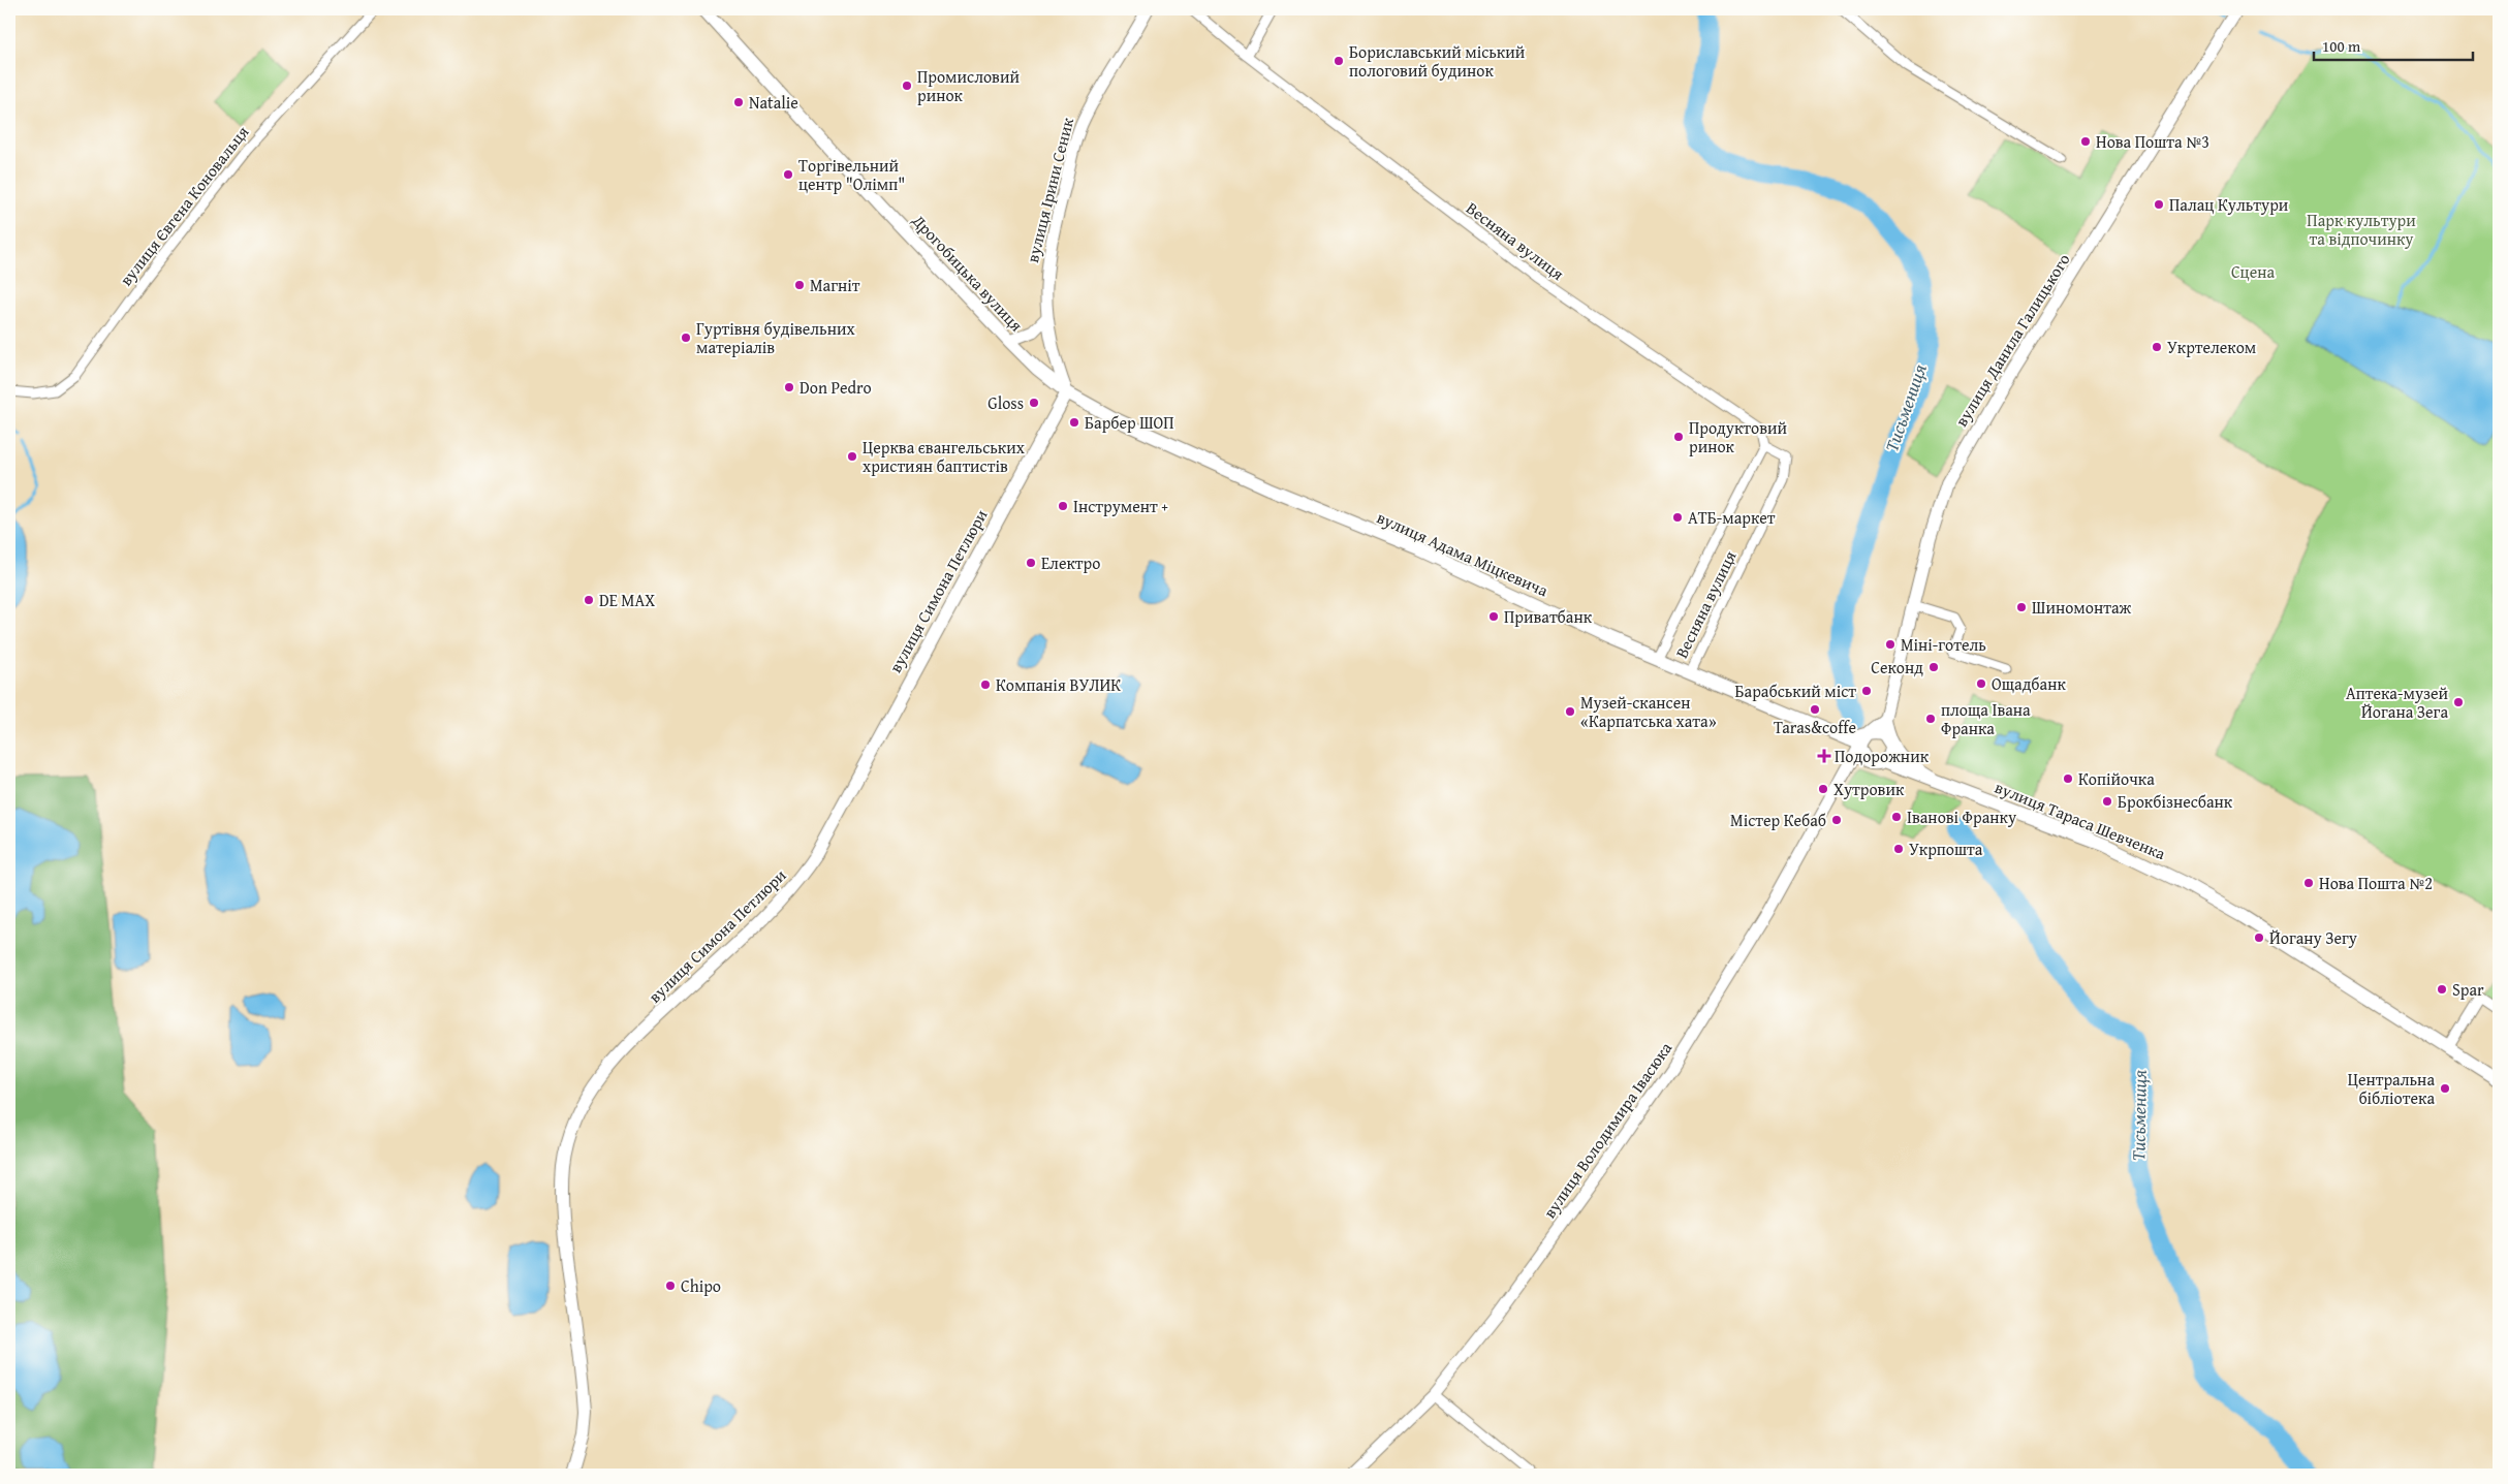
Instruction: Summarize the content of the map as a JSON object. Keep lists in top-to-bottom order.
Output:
{
  "streets": {
    "main road": [
      "Дрогобицька вулиця",
      "вулиця Данила Галицького",
      "вулиця Адама Міцкевича",
      "вулиця Симона Петлюри",
      "вулиця Тараса Шевченка"
    ],
    "street": [
      "вулиця Ірини Сеник",
      "вулиця Євгена Коновальця",
      "Весняна вулиця",
      "вулиця Володимира Івасюка"
    ]
  },
  "crossings": [
    ["вулиця Ірини Сеник", "Дрогобицька вулиця"],
    ["вулиця Ірини Сеник", "вулиця Адама Міцкевича"],
    ["вулиця Ірини Сеник", "вулиця Симона Петлюри"],
    ["Весняна вулиця", "вулиця Адама Міцкевича"],
    ["Дрогобицька вулиця", "вулиця Адама Міцкевича"],
    ["Дрогобицька вулиця", "вулиця Симона Петлюри"],
    ["вулиця Адама Міцкевича", "вулиця Симона Петлюри"]
  ],
  "water": ["Тисьмениця"],
  "parks": ["Парк культури та відпочинку", "Сцена"],
  "places": {
    "other": [
      "Бориславський міський пологовий будинок",
      "Промисловий ринок",
      "Natalie",
      "Нова Пошта №3",
      "Торгівельний центр \"Олімп\"",
      "Палац Культури",
      "Магніт",
      "Гуртівня будівельних матеріалів",
      "Укртелеком",
      "Don Pedro",
      "Gloss",
      "Барбер ШОП",
      "Продуктовий ринок",
      "Церква євангельських християн баптистів",
      "Інструмент +",
      "АТБ-маркет",
      "Електро",
      "DE MAX",
      "Шиномонтаж",
      "Приватбанк",
      "Міні-готель",
      "Секонд",
      "Ощадбанк",
      "Компанія ВУЛИК",
      "Барабський міст",
      "Аптека-музей Йогана Зега",
      "Taras&coffe",
      "Музей-скансен «Карпатська хата»",
      "площа Івана Франка",
      "Копійочка",
      "Хутровик",
      "Брокбізнесбанк",
      "Іванові Франку",
      "Містер Кебаб",
      "Укрпошта",
      "Нова Пошта №2",
      "Йогану Зегу",
      "Spar",
      "Центральна бібліотека",
      "Chipo"
    ],
    "health": ["Подорожник"]
  },
  "scale_bar": "100 m"
}
